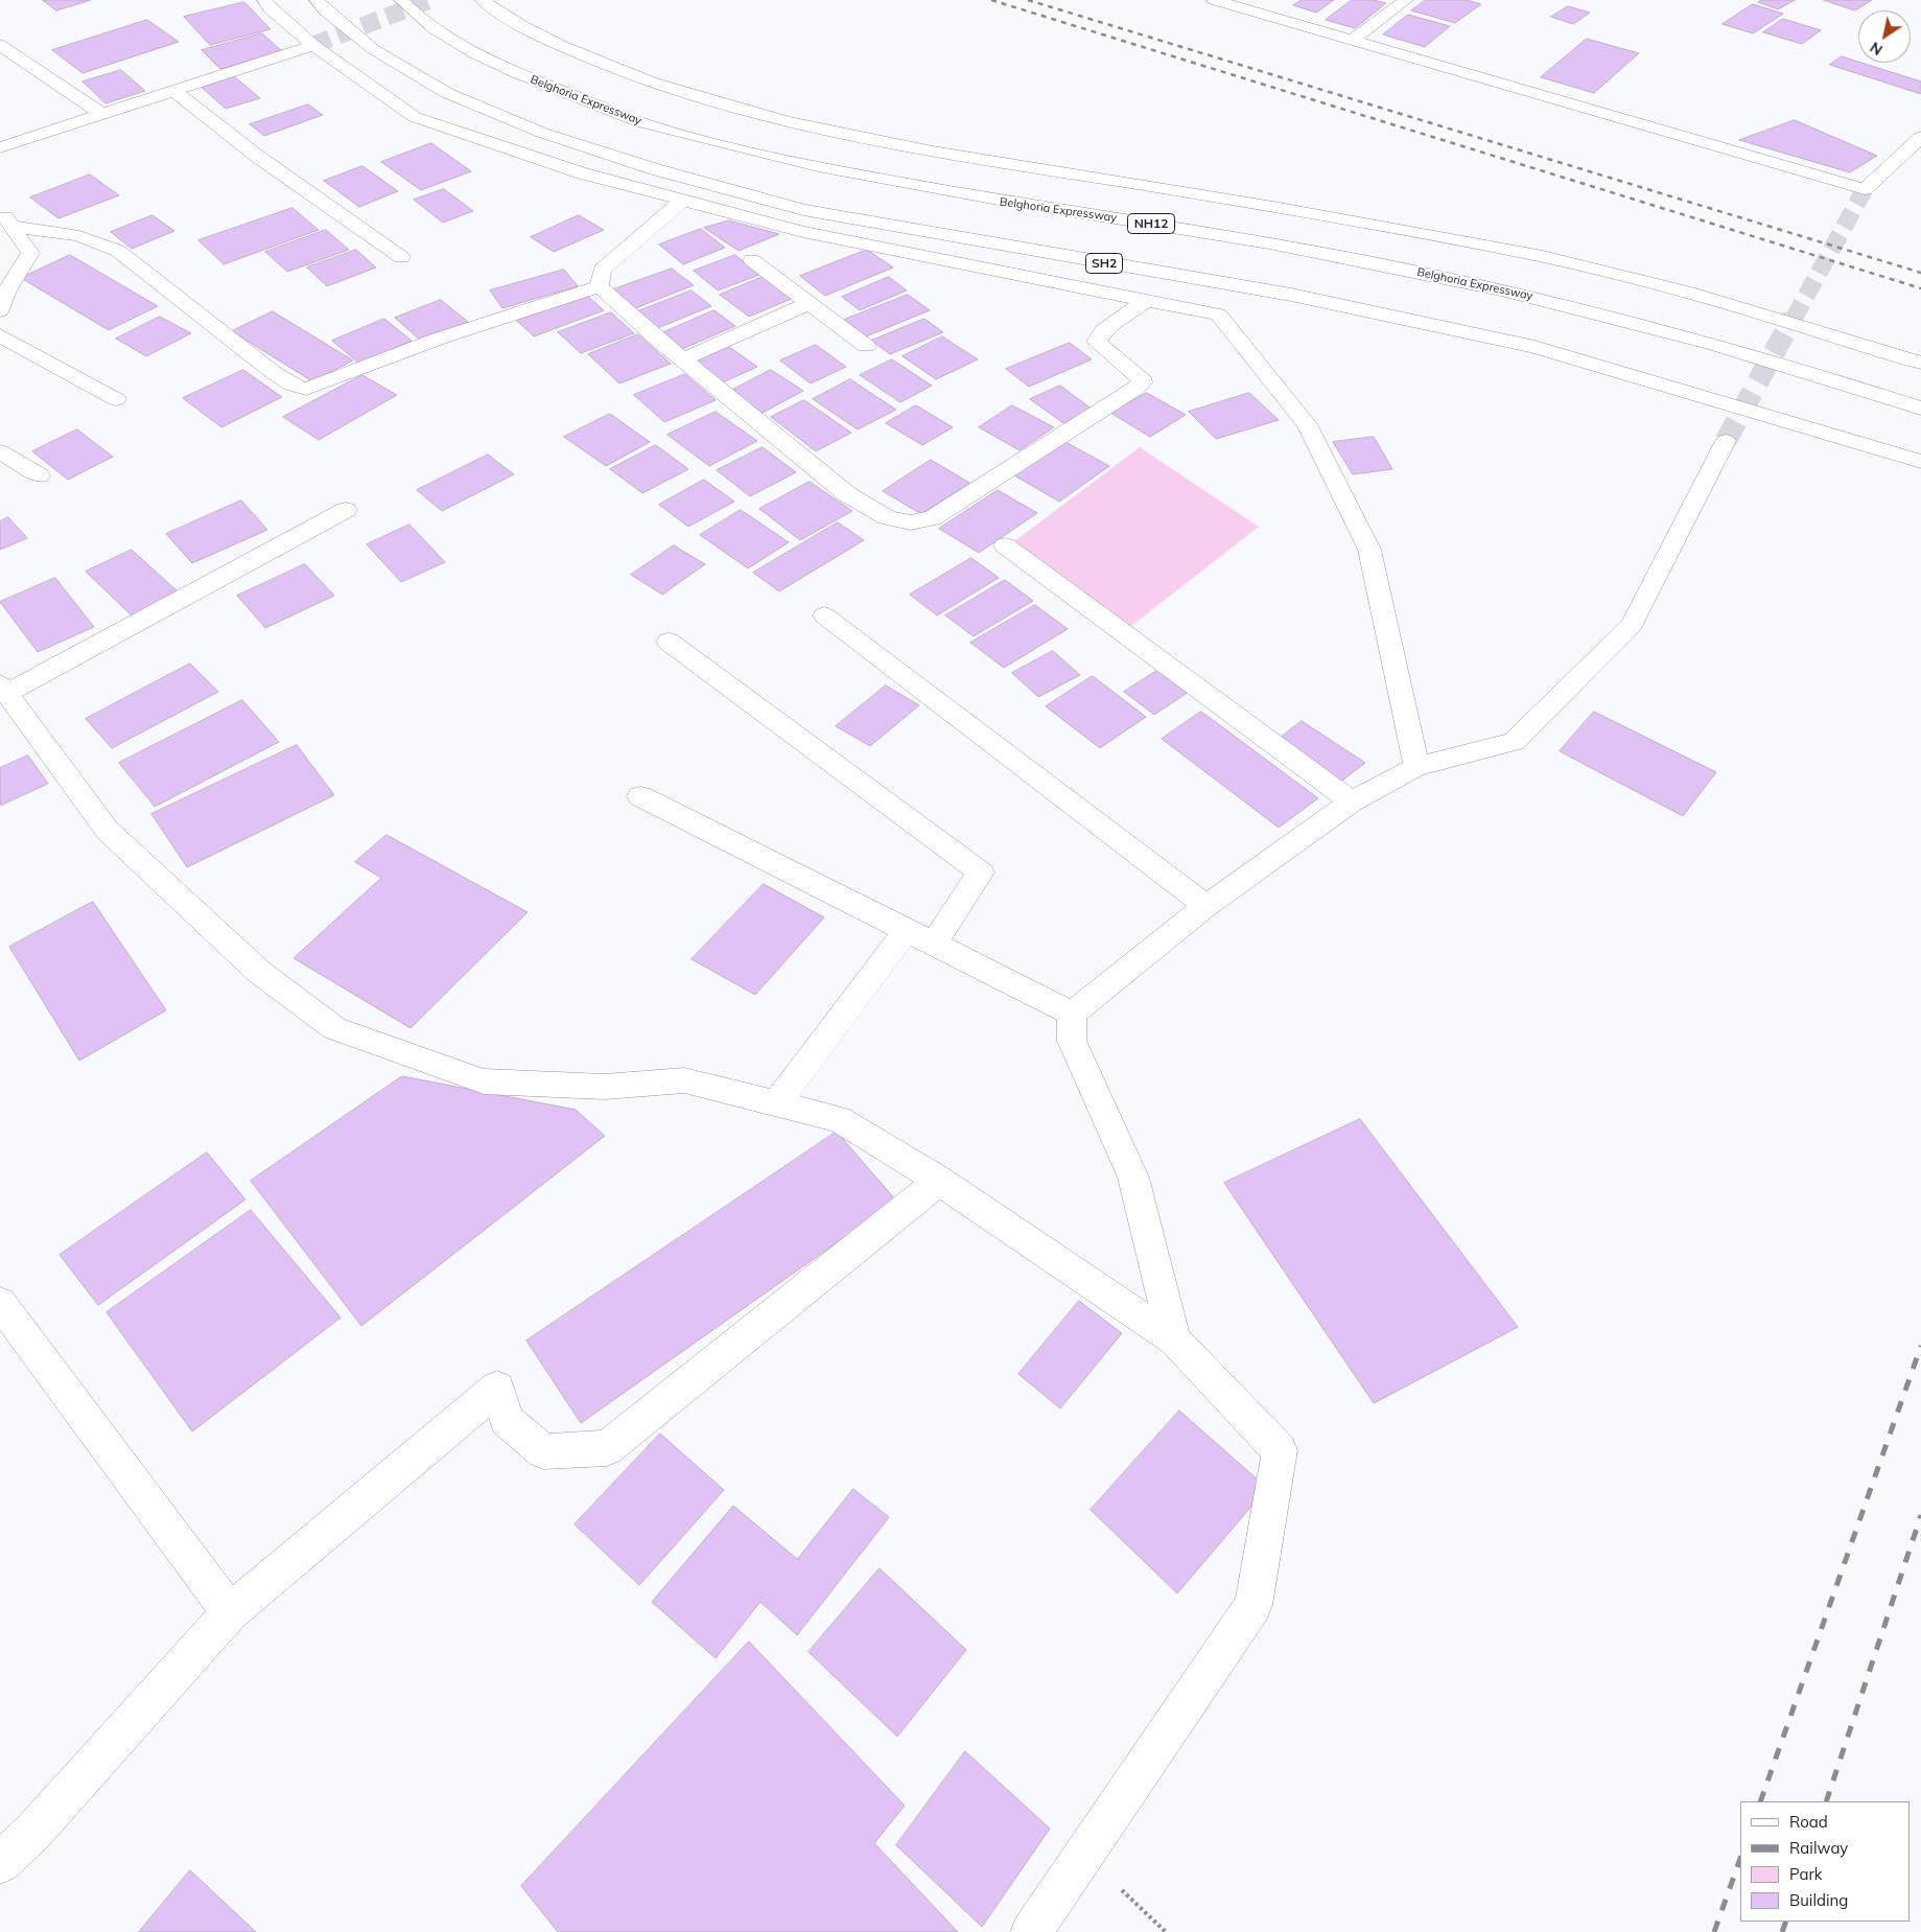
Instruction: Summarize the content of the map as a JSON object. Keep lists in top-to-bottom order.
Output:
{
  "streets": {
    "main road": ["Belghoria Expressway", "NH12", "SH2"]
  },
  "legend": [
    "Road",
    "Railway",
    "Park",
    "Building"
  ],
  "north": "bottom left"
}
